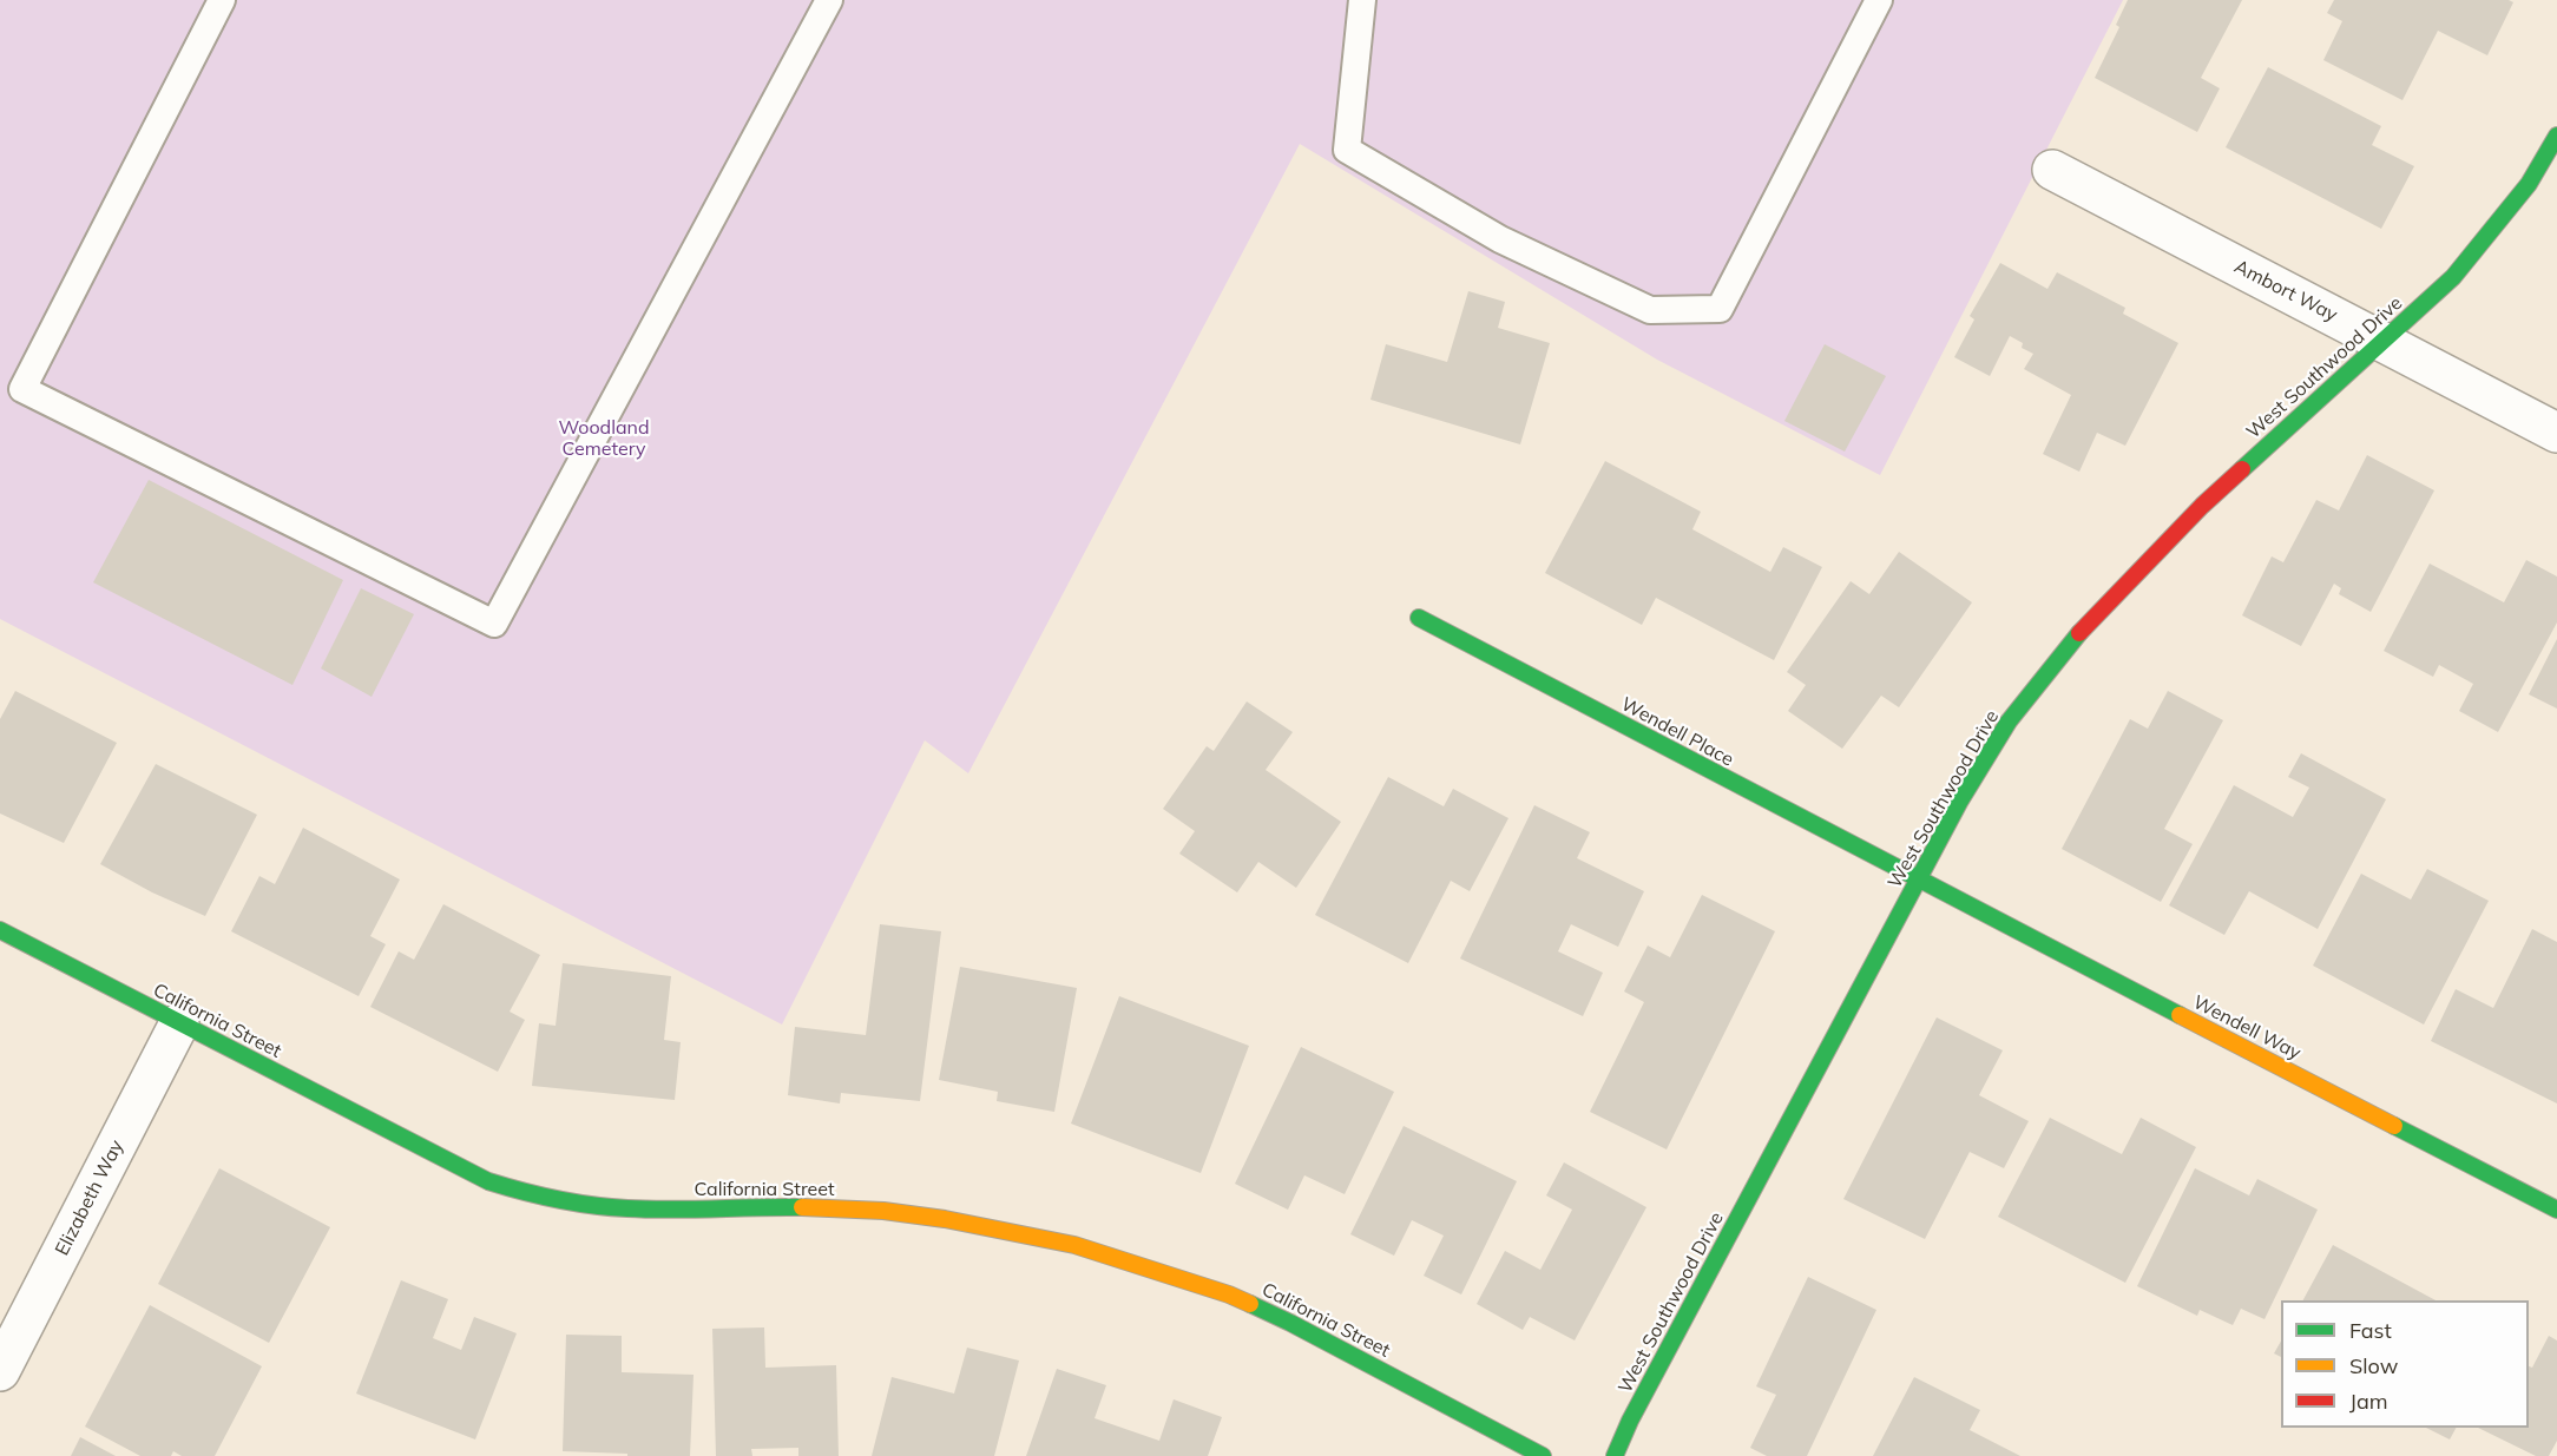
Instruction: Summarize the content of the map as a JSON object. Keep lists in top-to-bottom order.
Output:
{
  "streets": {
    "street": [
      "Ambort Way",
      "West Southwood Drive",
      "Wendell Place",
      "California Street",
      "Wendell Way",
      "Elizabeth Way"
    ]
  },
  "crossings": [
    ["Ambort Way", "West Southwood Drive"],
    ["West Southwood Drive", "Wendell Place"],
    ["West Southwood Drive", "Wendell Way"],
    ["Wendell Place", "Wendell Way"],
    ["California Street", "Elizabeth Way"]
  ],
  "parks": ["Woodland Cemetery"],
  "legend": ["Fast", "Slow", "Jam"]
}
